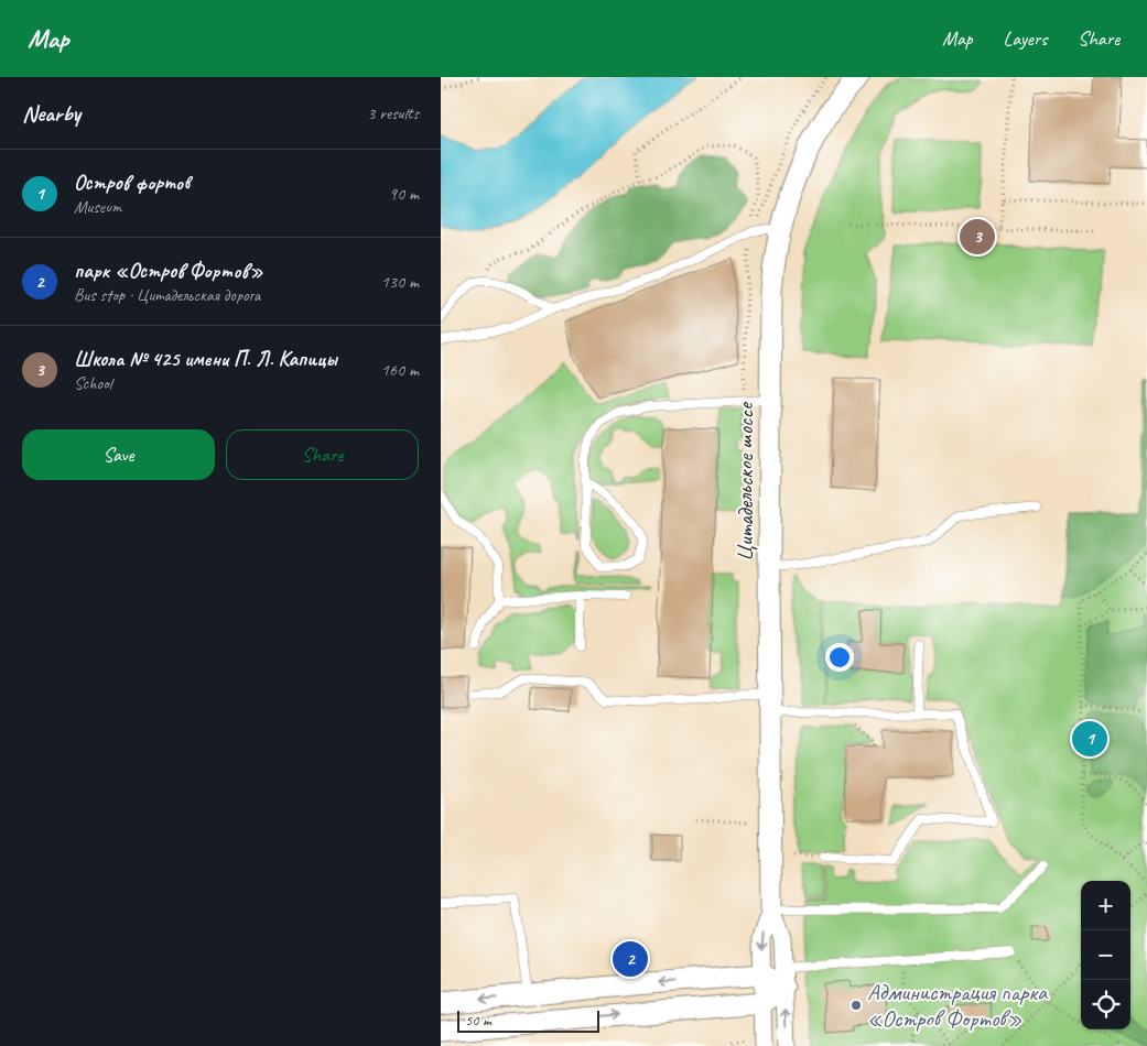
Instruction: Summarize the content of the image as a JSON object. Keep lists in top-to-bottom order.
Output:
{
  "streets": {
    "street": ["Цитадельское шоссе"]
  },
  "places": ["Администрация парка «Остров Фортов»"],
  "scale_bar": "50 m",
  "page": {
    "header": "Map",
    "nav": ["Map", "Layers", "Share"],
    "heading": ["Nearby", "3 results"],
    "list": [
      {
        "mark": "1",
        "name": "Остров фортов",
        "note": "Museum",
        "value": "90 m"
      },
      {
        "mark": "2",
        "name": "парк «Остров Фортов»",
        "note": "Bus stop · Цитадельская дорога",
        "value": "130 m"
      },
      {
        "mark": "3",
        "name": "Школа № 425 имени П. Л. Капицы",
        "note": "School",
        "value": "160 m"
      }
    ],
    "pins": ["3", "1", "2"],
    "buttons": ["Save", "Share"],
    "map_buttons": ["+", "−"],
    "scale": "50 m"
  }
}
